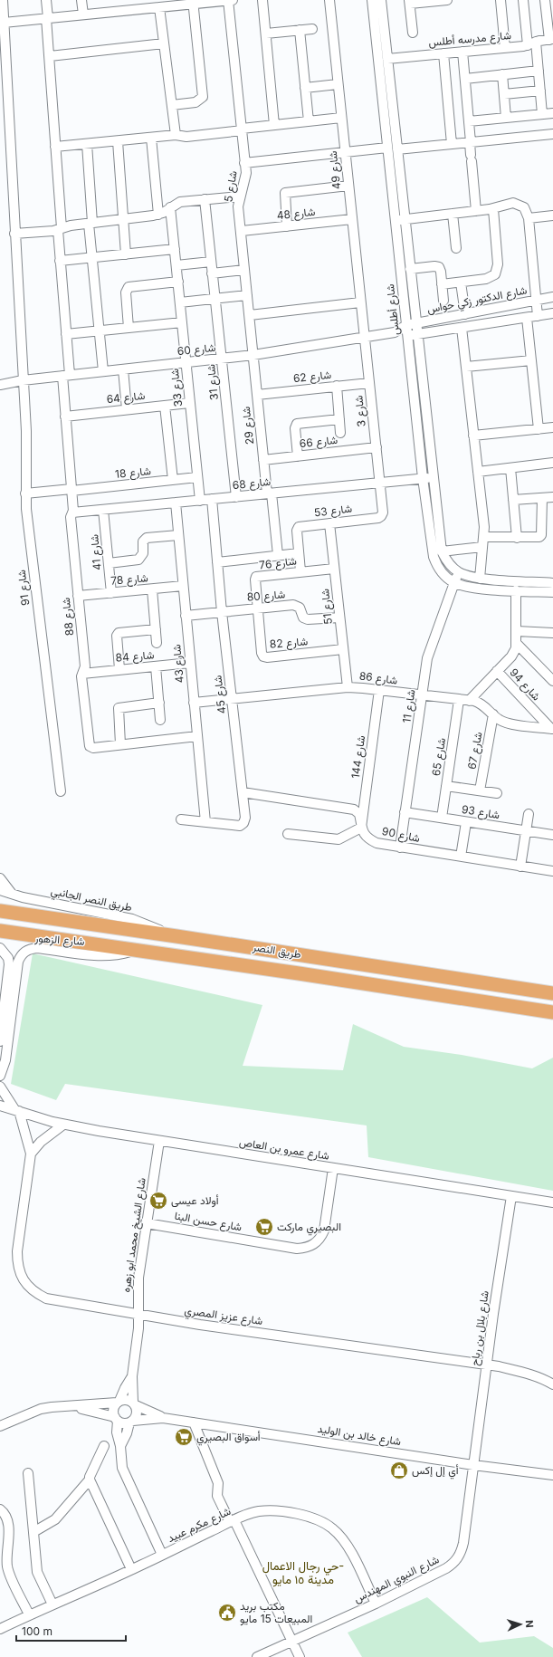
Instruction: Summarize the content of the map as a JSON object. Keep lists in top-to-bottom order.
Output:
{
  "streets": {
    "highway": ["طريق النصر"],
    "street": [
      "شارع مدرسه أطلس",
      "شارع 49",
      "شارع 5",
      "شارع 48",
      "شارع الدكتور زكي حواس",
      "شارع أطلس",
      "شارع 60",
      "شارع 62",
      "شارع 31",
      "شارع 33",
      "شارع 64",
      "شارع 3",
      "شارع 29",
      "شارع 66",
      "شارع 18",
      "شارع 68",
      "شارع 53",
      "شارع 41",
      "شارع 76",
      "شارع 78",
      "شارع 91",
      "شارع 80",
      "شارع 51",
      "شارع 88",
      "شارع 82",
      "شارع 84",
      "شارع 43",
      "شارع 86",
      "شارع 94",
      "شارع 45",
      "شارع 11",
      "شارع 67",
      "شارع 144",
      "شارع 65",
      "شارع 93",
      "شارع 90",
      "طريق النصر الجانبي",
      "شارع الزهور",
      "شارع عمرو بن العاص",
      "شارع حسن البنا",
      "شارع الشيخ محمد ابو زهره",
      "شارع عزيز المصري",
      "شارع بلال بن رباح",
      "شارع خالد بن الوليد",
      "شارع مكرم عبيد",
      "شارع النبوي المهندس"
    ]
  },
  "crossings": [
    ["شارع مدرسه أطلس", "شارع أطلس"],
    ["شارع 49", "شارع 48"],
    ["شارع 49", "شارع 60"],
    ["شارع 49", "شارع 3"],
    ["شارع 5", "شارع 48"],
    ["شارع 5", "شارع 60"],
    ["شارع 5", "شارع 29"],
    ["شارع الدكتور زكي حواس", "شارع أطلس"],
    ["شارع الدكتور زكي حواس", "شارع 60"],
    ["شارع أطلس", "شارع 60"],
    ["شارع أطلس", "شارع 68"],
    ["شارع أطلس", "شارع 11"],
    ["شارع 60", "شارع 31"],
    ["شارع 60", "شارع 33"],
    ["شارع 60", "شارع 3"],
    ["شارع 60", "شارع 29"],
    ["شارع 60", "شارع 91"],
    ["شارع 60", "شارع 88"],
    ["شارع 62", "شارع 3"],
    ["شارع 62", "شارع 29"],
    ["شارع 31", "شارع 68"],
    ["شارع 33", "شارع 64"],
    ["شارع 33", "شارع 18"],
    ["شارع 33", "شارع 68"],
    ["شارع 64", "شارع 88"],
    ["شارع 3", "شارع 66"],
    ["شارع 3", "شارع 68"],
    ["شارع 3", "شارع 53"],
    ["شارع 29", "شارع 66"],
    ["شارع 29", "شارع 68"],
    ["شارع 18", "شارع 91"],
    ["شارع 18", "شارع 88"],
    ["شارع 68", "شارع 53"],
    ["شارع 68", "شارع 41"],
    ["شارع 68", "شارع 88"],
    ["شارع 68", "شارع 43"],
    ["شارع 68", "شارع 45"],
    ["شارع 53", "شارع 76"],
    ["شارع 53", "شارع 51"],
    ["شارع 41", "شارع 78"],
    ["شارع 76", "شارع 80"],
    ["شارع 76", "شارع 51"],
    ["شارع 76", "شارع 82"],
    ["شارع 78", "شارع 88"],
    ["شارع 78", "شارع 43"],
    ["شارع 80", "شارع 51"],
    ["شارع 80", "شارع 82"],
    ["شارع 80", "شارع 43"],
    ["شارع 80", "شارع 45"],
    ["شارع 51", "شارع 82"],
    ["شارع 51", "شارع 86"],
    ["شارع 88", "شارع 84"],
    ["شارع 88", "شارع 43"],
    ["شارع 84", "شارع 43"],
    ["شارع 43", "شارع 86"],
    ["شارع 43", "شارع 45"],
    ["شارع 86", "شارع 94"],
    ["شارع 86", "شارع 45"],
    ["شارع 86", "شارع 11"],
    ["شارع 86", "شارع 67"],
    ["شارع 86", "شارع 144"],
    ["شارع 86", "شارع 65"],
    ["شارع 45", "شارع 90"],
    ["شارع 11", "شارع 93"],
    ["شارع 11", "شارع 90"],
    ["شارع 144", "شارع 90"],
    ["شارع 65", "شارع 93"],
    ["طريق النصر الجانبي", "طريق النصر"],
    ["شارع الزهور", "طريق النصر"],
    ["شارع عمرو بن العاص", "شارع حسن البنا"],
    ["شارع عمرو بن العاص", "شارع الشيخ محمد ابو زهره"],
    ["شارع عمرو بن العاص", "شارع عزيز المصري"],
    ["شارع عمرو بن العاص", "شارع بلال بن رباح"],
    ["شارع حسن البنا", "شارع الشيخ محمد ابو زهره"],
    ["شارع الشيخ محمد ابو زهره", "شارع عزيز المصري"],
    ["شارع الشيخ محمد ابو زهره", "شارع خالد بن الوليد"],
    ["شارع عزيز المصري", "شارع بلال بن رباح"],
    ["شارع بلال بن رباح", "شارع خالد بن الوليد"],
    ["شارع بلال بن رباح", "شارع النبوي المهندس"],
    ["شارع خالد بن الوليد", "شارع النبوي المهندس"],
    ["شارع مكرم عبيد", "شارع النبوي المهندس"]
  ],
  "districts": ["حي رجال الاعمال- مدينة ١٥ مايو"],
  "places": {
    "supermarket": ["أولاد عيسى", "البصيري ماركت", "أسواق البصيري"],
    "shop": ["أي إل إكس"],
    "public building": ["مكتب بريد المبيعات 15 مايو"]
  },
  "scale_bar": "100 m",
  "north": "right"
}
